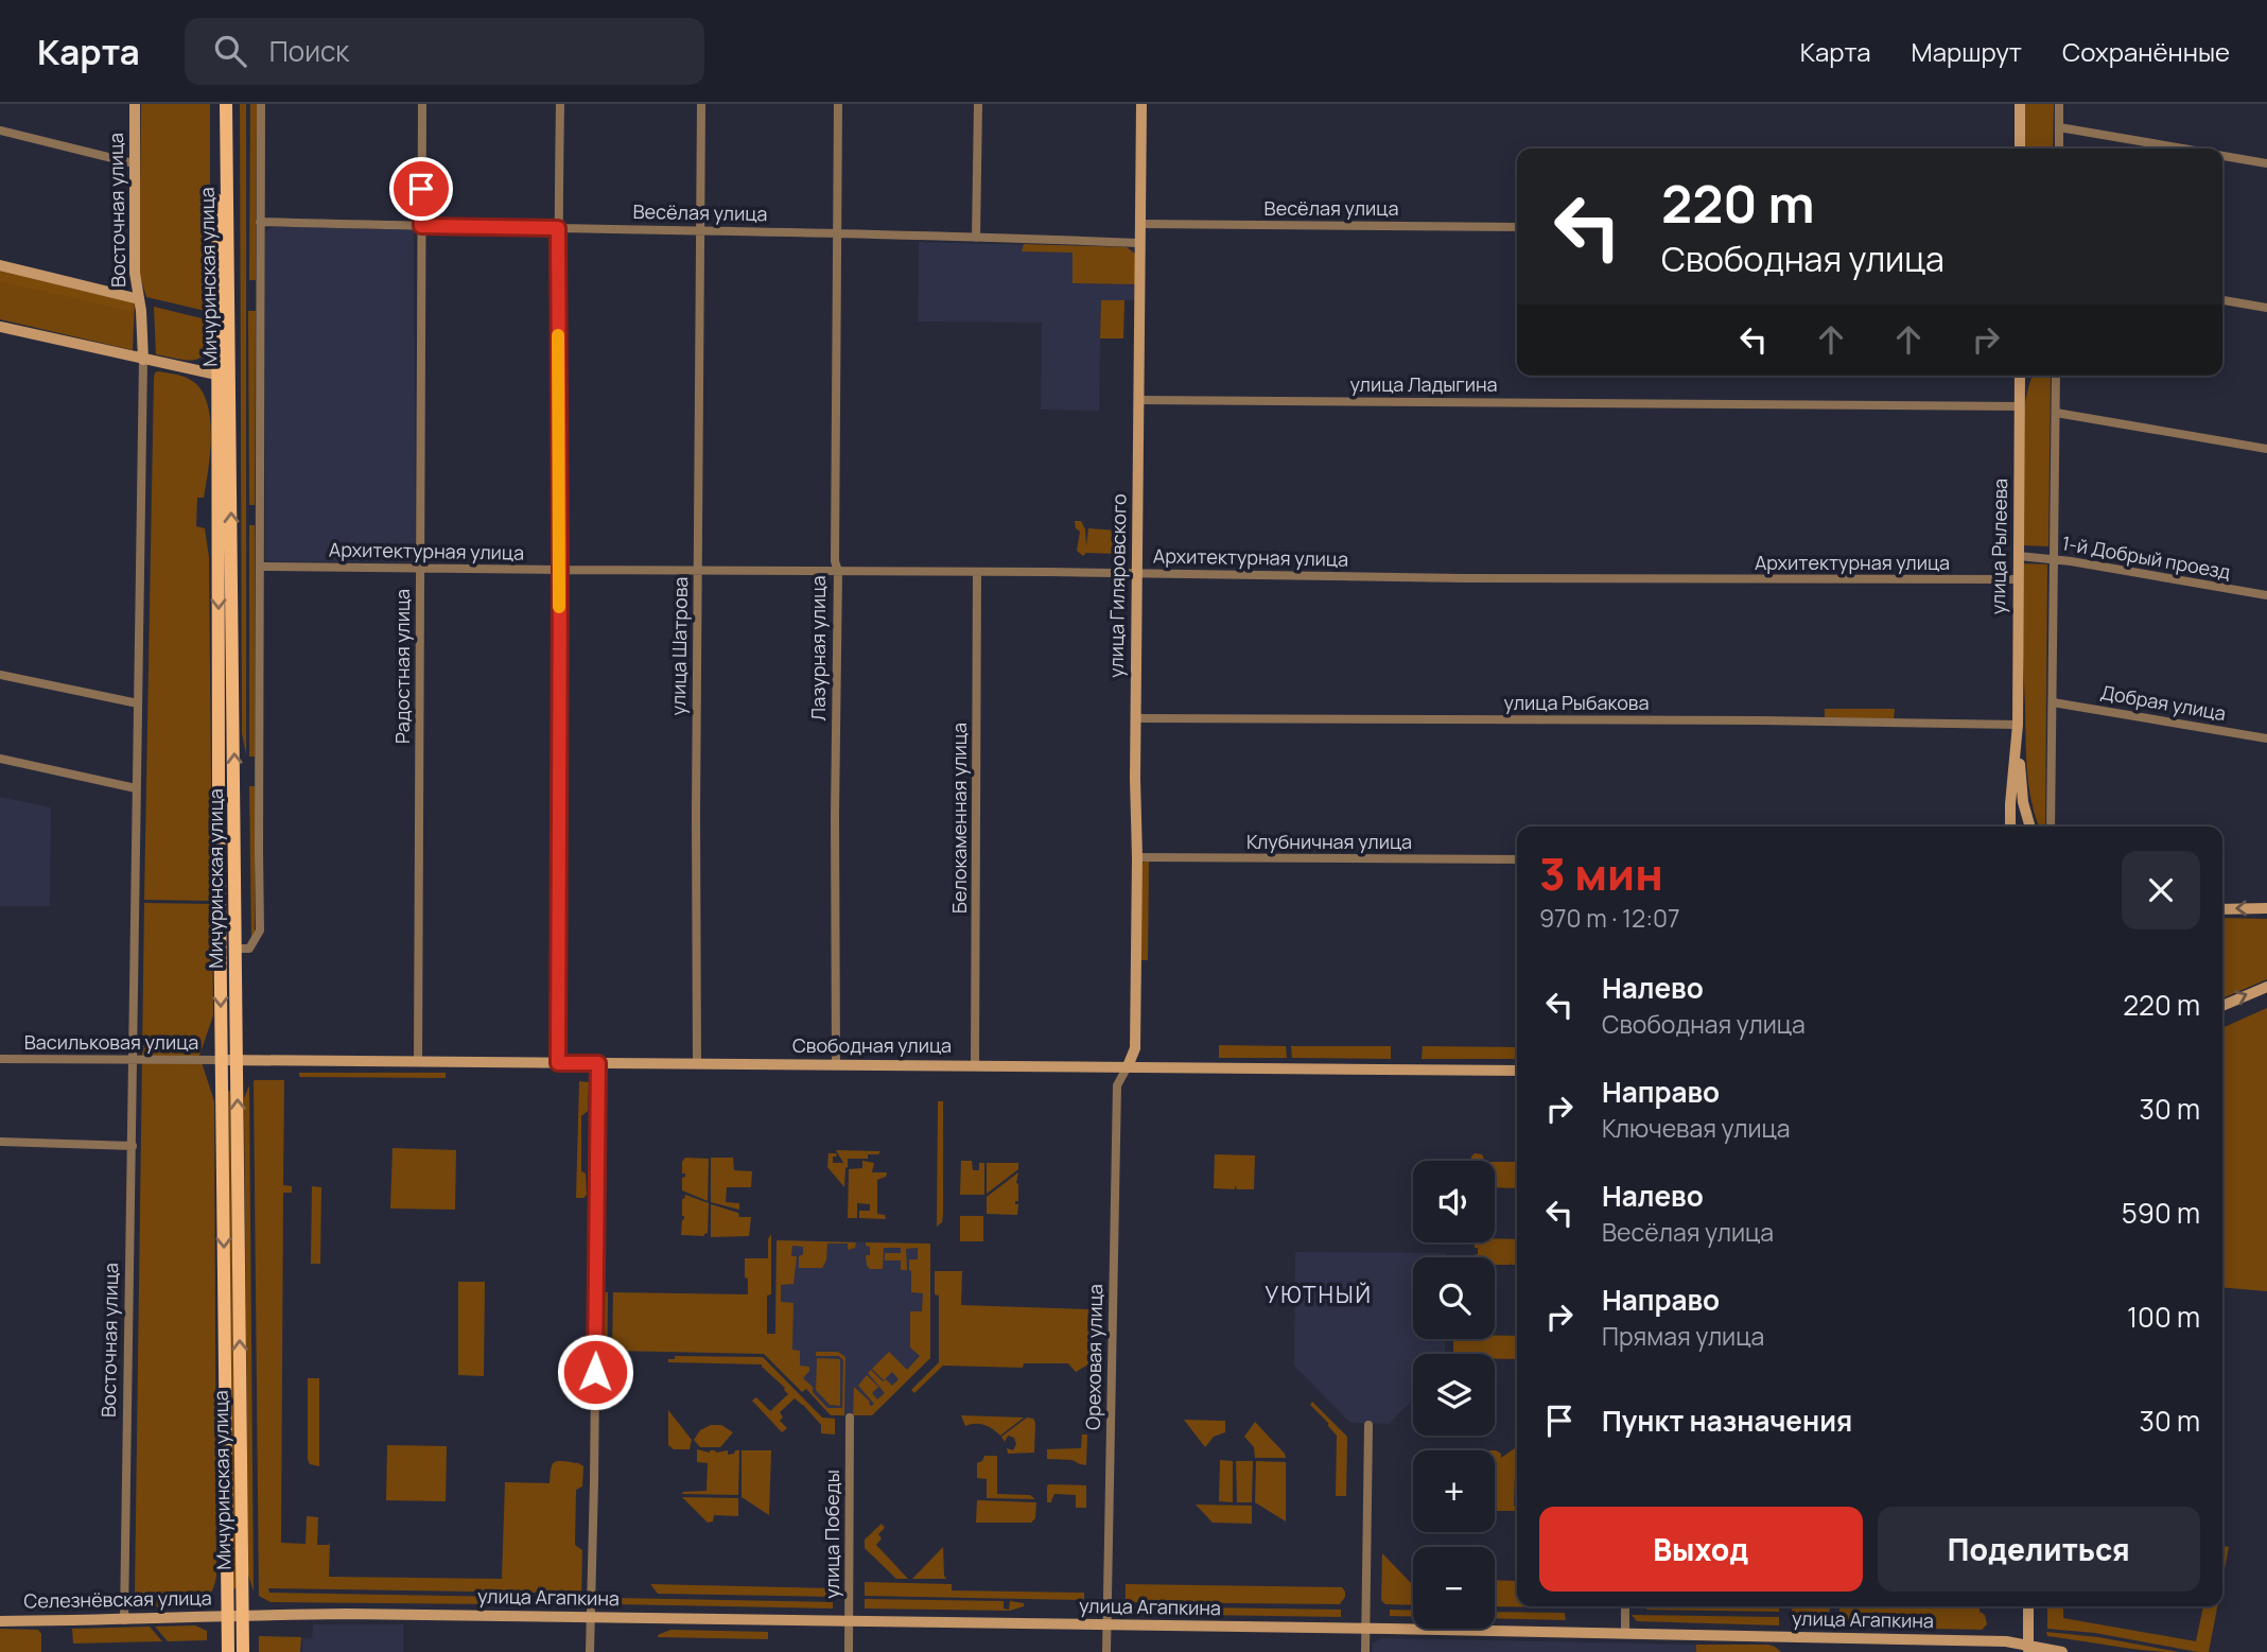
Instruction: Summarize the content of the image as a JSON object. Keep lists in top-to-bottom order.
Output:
{
  "streets": {
    "main road": [
      "Восточная улица",
      "Мичуринская улица",
      "улица Рылеева",
      "улица Гиляровского",
      "Свободная улица",
      "улица Агапкина",
      "Селезнёвская улица"
    ],
    "street": [
      "Весёлая улица",
      "улица Ладыгина",
      "Архитектурная улица",
      "1-й Добрый проезд",
      "улица Шатрова",
      "Лазурная улица",
      "Радостная улица",
      "улица Рыбакова",
      "Добрая улица",
      "Белокаменная улица",
      "Клубничная улица",
      "Васильковая улица",
      "Ореховая улица",
      "улица Победы"
    ]
  },
  "crossings": [
    ["Весёлая улица", "улица Гиляровского"],
    ["Весёлая улица", "улица Шатрова"],
    ["Весёлая улица", "Лазурная улица"],
    ["Весёлая улица", "Радостная улица"],
    ["Восточная улица", "Васильковая улица"],
    ["Восточная улица", "Селезнёвская улица"],
    ["Мичуринская улица", "Васильковая улица"],
    ["Мичуринская улица", "Свободная улица"],
    ["Мичуринская улица", "улица Агапкина"],
    ["Мичуринская улица", "Селезнёвская улица"],
    ["улица Ладыгина", "улица Рылеева"],
    ["улица Ладыгина", "улица Гиляровского"],
    ["улица Рылеева", "Архитектурная улица"],
    ["улица Рылеева", "1-й Добрый проезд"],
    ["улица Рылеева", "улица Рыбакова"],
    ["Архитектурная улица", "улица Гиляровского"],
    ["Архитектурная улица", "улица Шатрова"],
    ["Архитектурная улица", "Лазурная улица"],
    ["Архитектурная улица", "Радостная улица"],
    ["Архитектурная улица", "Белокаменная улица"],
    ["улица Гиляровского", "улица Рыбакова"],
    ["улица Гиляровского", "Клубничная улица"],
    ["улица Гиляровского", "Свободная улица"],
    ["улица Гиляровского", "Ореховая улица"],
    ["улица Шатрова", "Свободная улица"],
    ["Лазурная улица", "Свободная улица"],
    ["Радостная улица", "Свободная улица"],
    ["Белокаменная улица", "Свободная улица"],
    ["Васильковая улица", "Свободная улица"],
    ["Свободная улица", "Ореховая улица"],
    ["Ореховая улица", "улица Агапкина"],
    ["улица Победы", "улица Агапкина"],
    ["улица Агапкина", "Селезнёвская улица"]
  ],
  "districts": ["УЮТНЫЙ"],
  "page": {
    "header": "Карта",
    "search": "Поиск",
    "nav": ["Карта", "Маршрут", "Сохранённые"],
    "turn": ["220 m", "Свободная улица"],
    "heading": ["3 мин", "970 m · 12:07"],
    "list": [
      {
        "name": "Налево",
        "note": "Свободная улица",
        "value": "220 m"
      },
      {
        "name": "Направо",
        "note": "Ключевая улица",
        "value": "30 m"
      },
      {
        "name": "Налево",
        "note": "Весёлая улица",
        "value": "590 m"
      },
      {
        "name": "Направо",
        "note": "Прямая улица",
        "value": "100 m"
      },
      {
        "name": "Пункт назначения",
        "value": "30 m"
      }
    ],
    "map_buttons": ["+", "−"],
    "buttons": ["Выход", "Поделиться"]
  }
}
